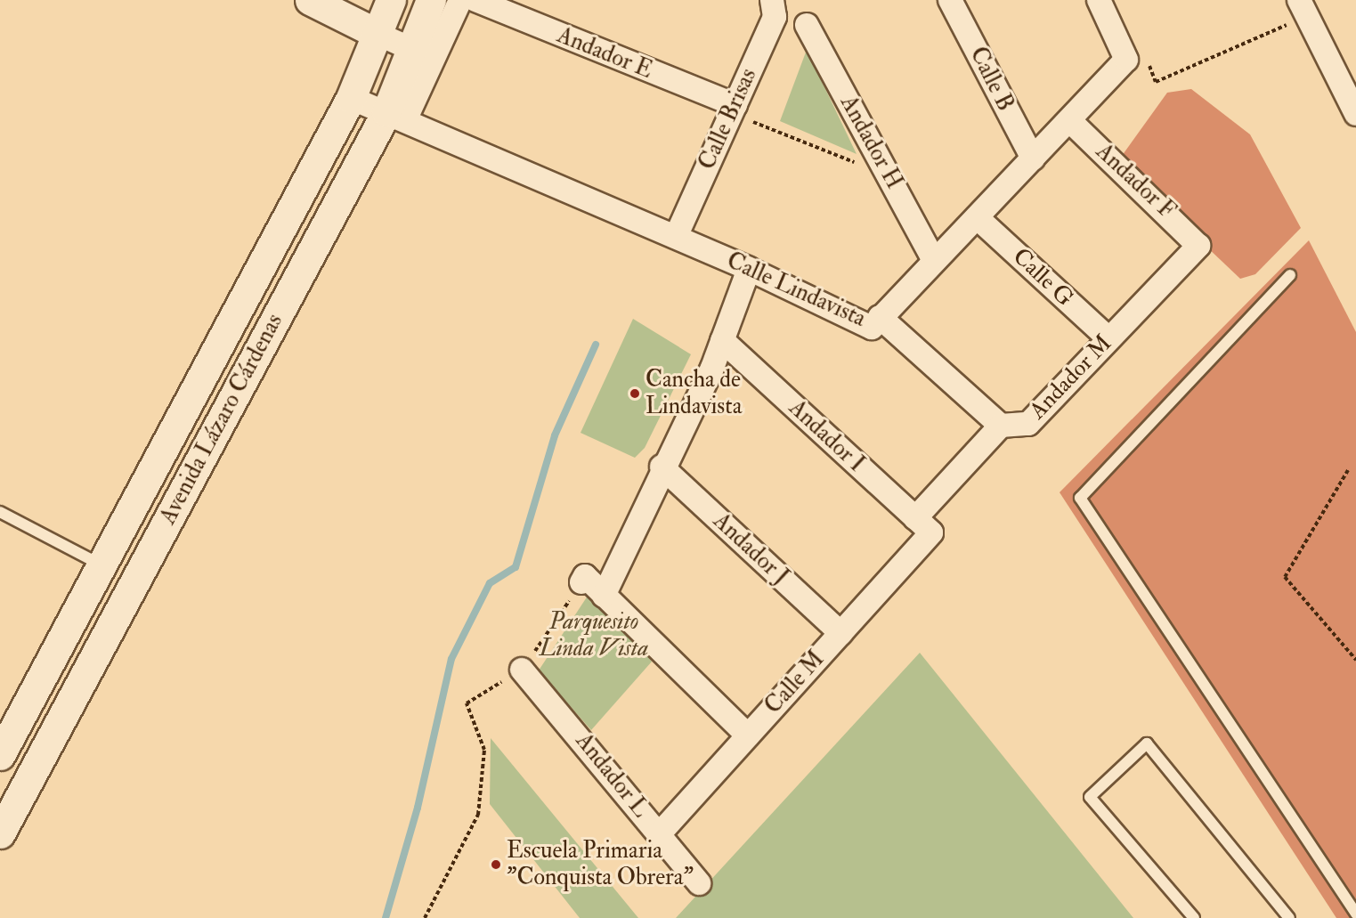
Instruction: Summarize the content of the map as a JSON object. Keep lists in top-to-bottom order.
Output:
{
  "streets": {
    "main road": ["Avenida Lázaro Cárdenas"],
    "street": [
      "Andador E",
      "Calle B",
      "Calle Brisas",
      "Andador H",
      "Andador F",
      "Calle G",
      "Calle Lindavista",
      "Andador M",
      "Andador I",
      "Andador J",
      "Calle M",
      "Andador L"
    ]
  },
  "crossings": [
    ["Andador E", "Calle Brisas"],
    ["Calle B", "Calle Lindavista"],
    ["Calle Brisas", "Calle Lindavista"],
    ["Andador H", "Calle Lindavista"],
    ["Andador F", "Calle Lindavista"],
    ["Andador F", "Andador M"],
    ["Calle G", "Calle Lindavista"],
    ["Calle G", "Andador M"],
    ["Calle Lindavista", "Avenida Lázaro Cárdenas"],
    ["Andador M", "Andador I"],
    ["Andador M", "Calle M"],
    ["Andador I", "Calle M"],
    ["Andador J", "Calle M"],
    ["Calle M", "Andador L"]
  ],
  "parks": ["Parquesito Linda Vista"],
  "places": ["Cancha de Lindavista", "Escuela Primaria \"Conquista Obrera\""]
}
